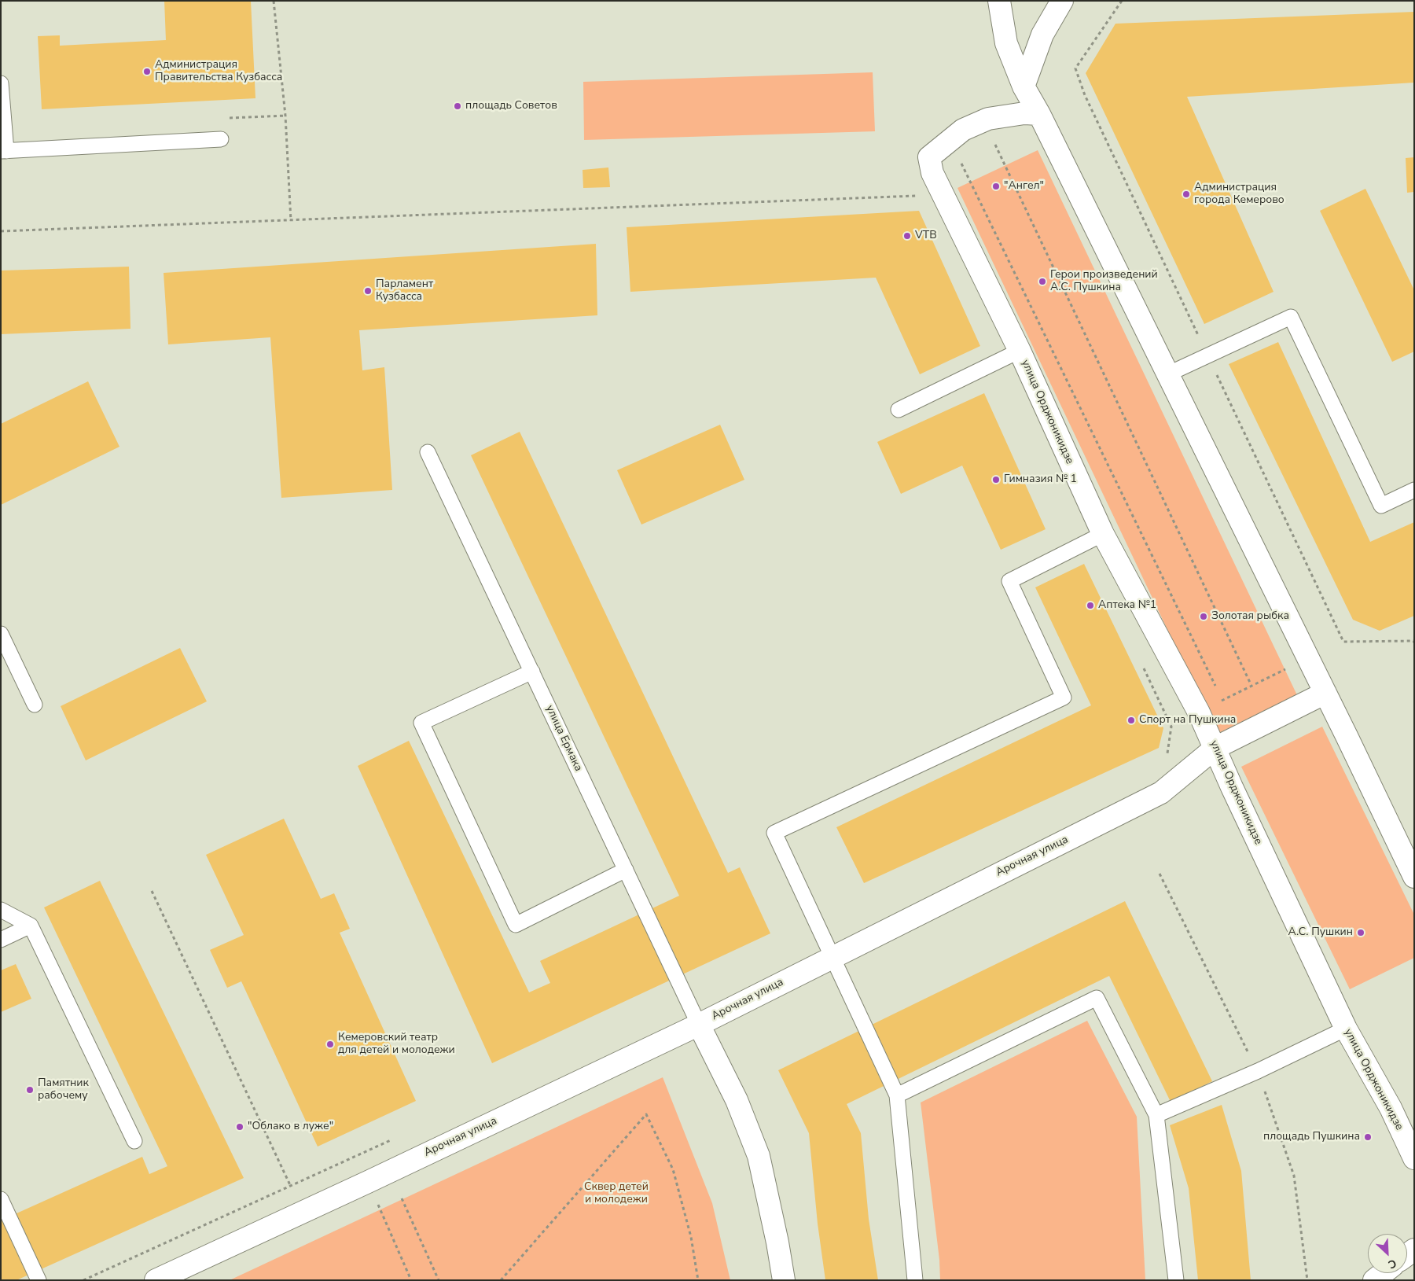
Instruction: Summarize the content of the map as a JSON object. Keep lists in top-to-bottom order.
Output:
{
  "streets": {
    "street": ["улица Орджоникидзе", "Арочная улица"],
    "lane": ["улица Ермака"]
  },
  "crossings": [
    ["улица Орджоникидзе", "Арочная улица"],
    ["улица Ермака", "Арочная улица"]
  ],
  "parks": ["Сквер детей и молодежи"],
  "places": [
    "Администрация Правительства Кузбасса",
    "площадь Советов",
    "\"Ангел\"",
    "Администрация города Кемерово",
    "VTB",
    "Герои произведений А.С. Пушкина",
    "Парламент Кузбасса",
    "Гимназия № 1",
    "Аптека №1",
    "Золотая рыбка",
    "Спорт на Пушкина",
    "А.С. Пушкин",
    "Кемеровский театр для детей и молодежи",
    "Памятник рабочему",
    "\"Облако в луже\"",
    "площадь Пушкина"
  ],
  "north": "bottom right"
}
